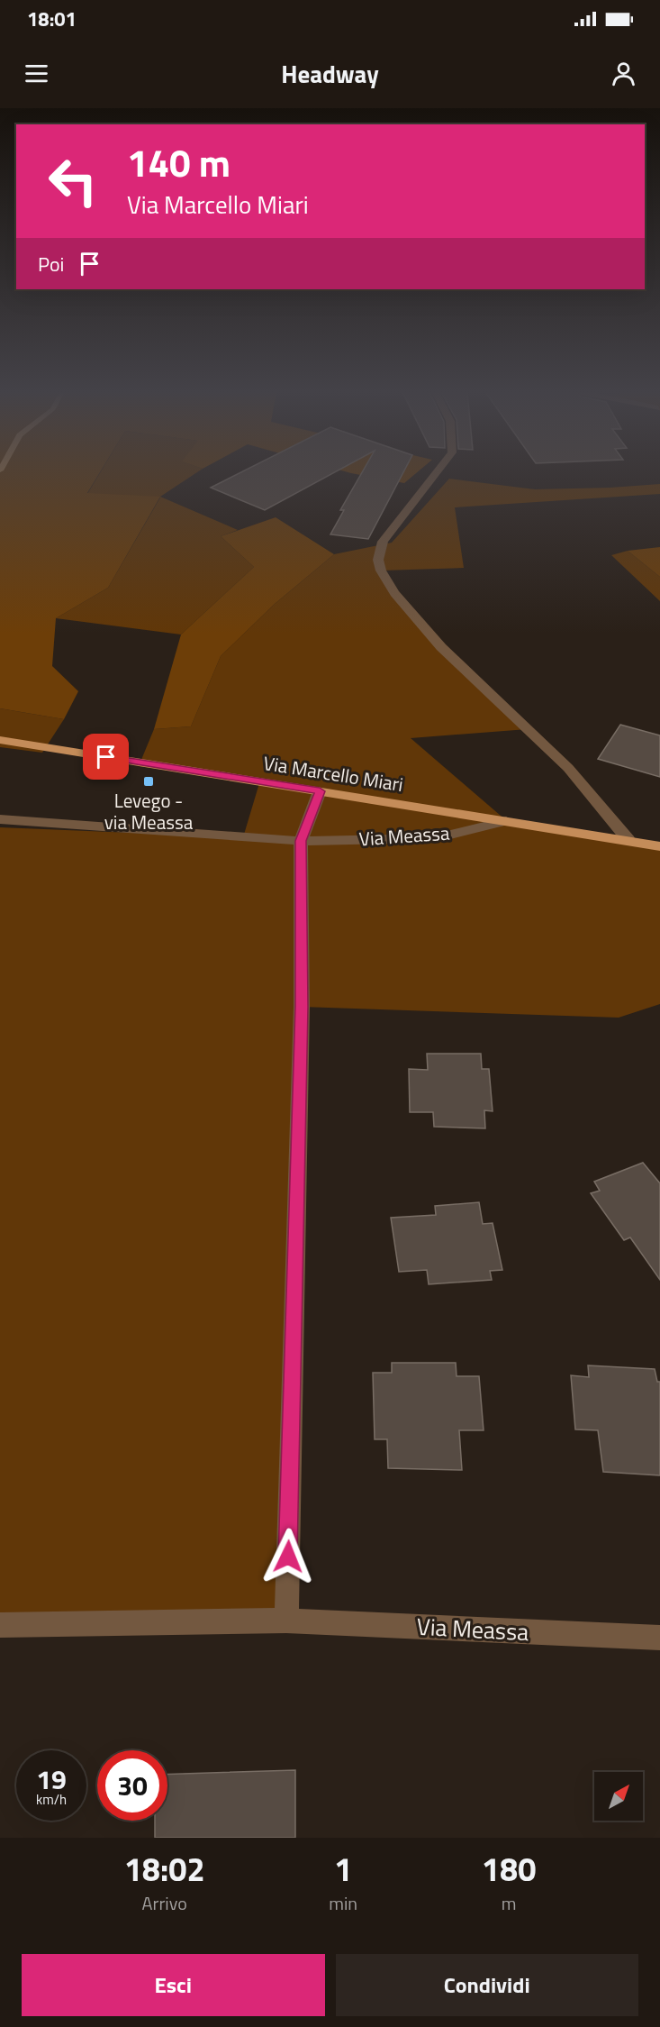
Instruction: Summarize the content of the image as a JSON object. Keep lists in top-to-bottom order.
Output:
{
  "streets": {
    "main road": ["Via Marcello Miari"],
    "street": ["Via Meassa"]
  },
  "crossings": [
    ["Via Marcello Miari", "Via Meassa"]
  ],
  "places": {
    "transit": ["Levego - via Meassa"]
  },
  "north": "top right",
  "page": {
    "status": "18:01",
    "header": "Headway",
    "turn": ["140 m", "Via Marcello Miari"],
    "then": "Poi",
    "speed": "19 km/h",
    "limit": "30",
    "eta": [
      "18:02",
      "Arrivo",
      "1",
      "min",
      "180",
      "m"
    ],
    "buttons": ["Esci", "Condividi"]
  }
}
